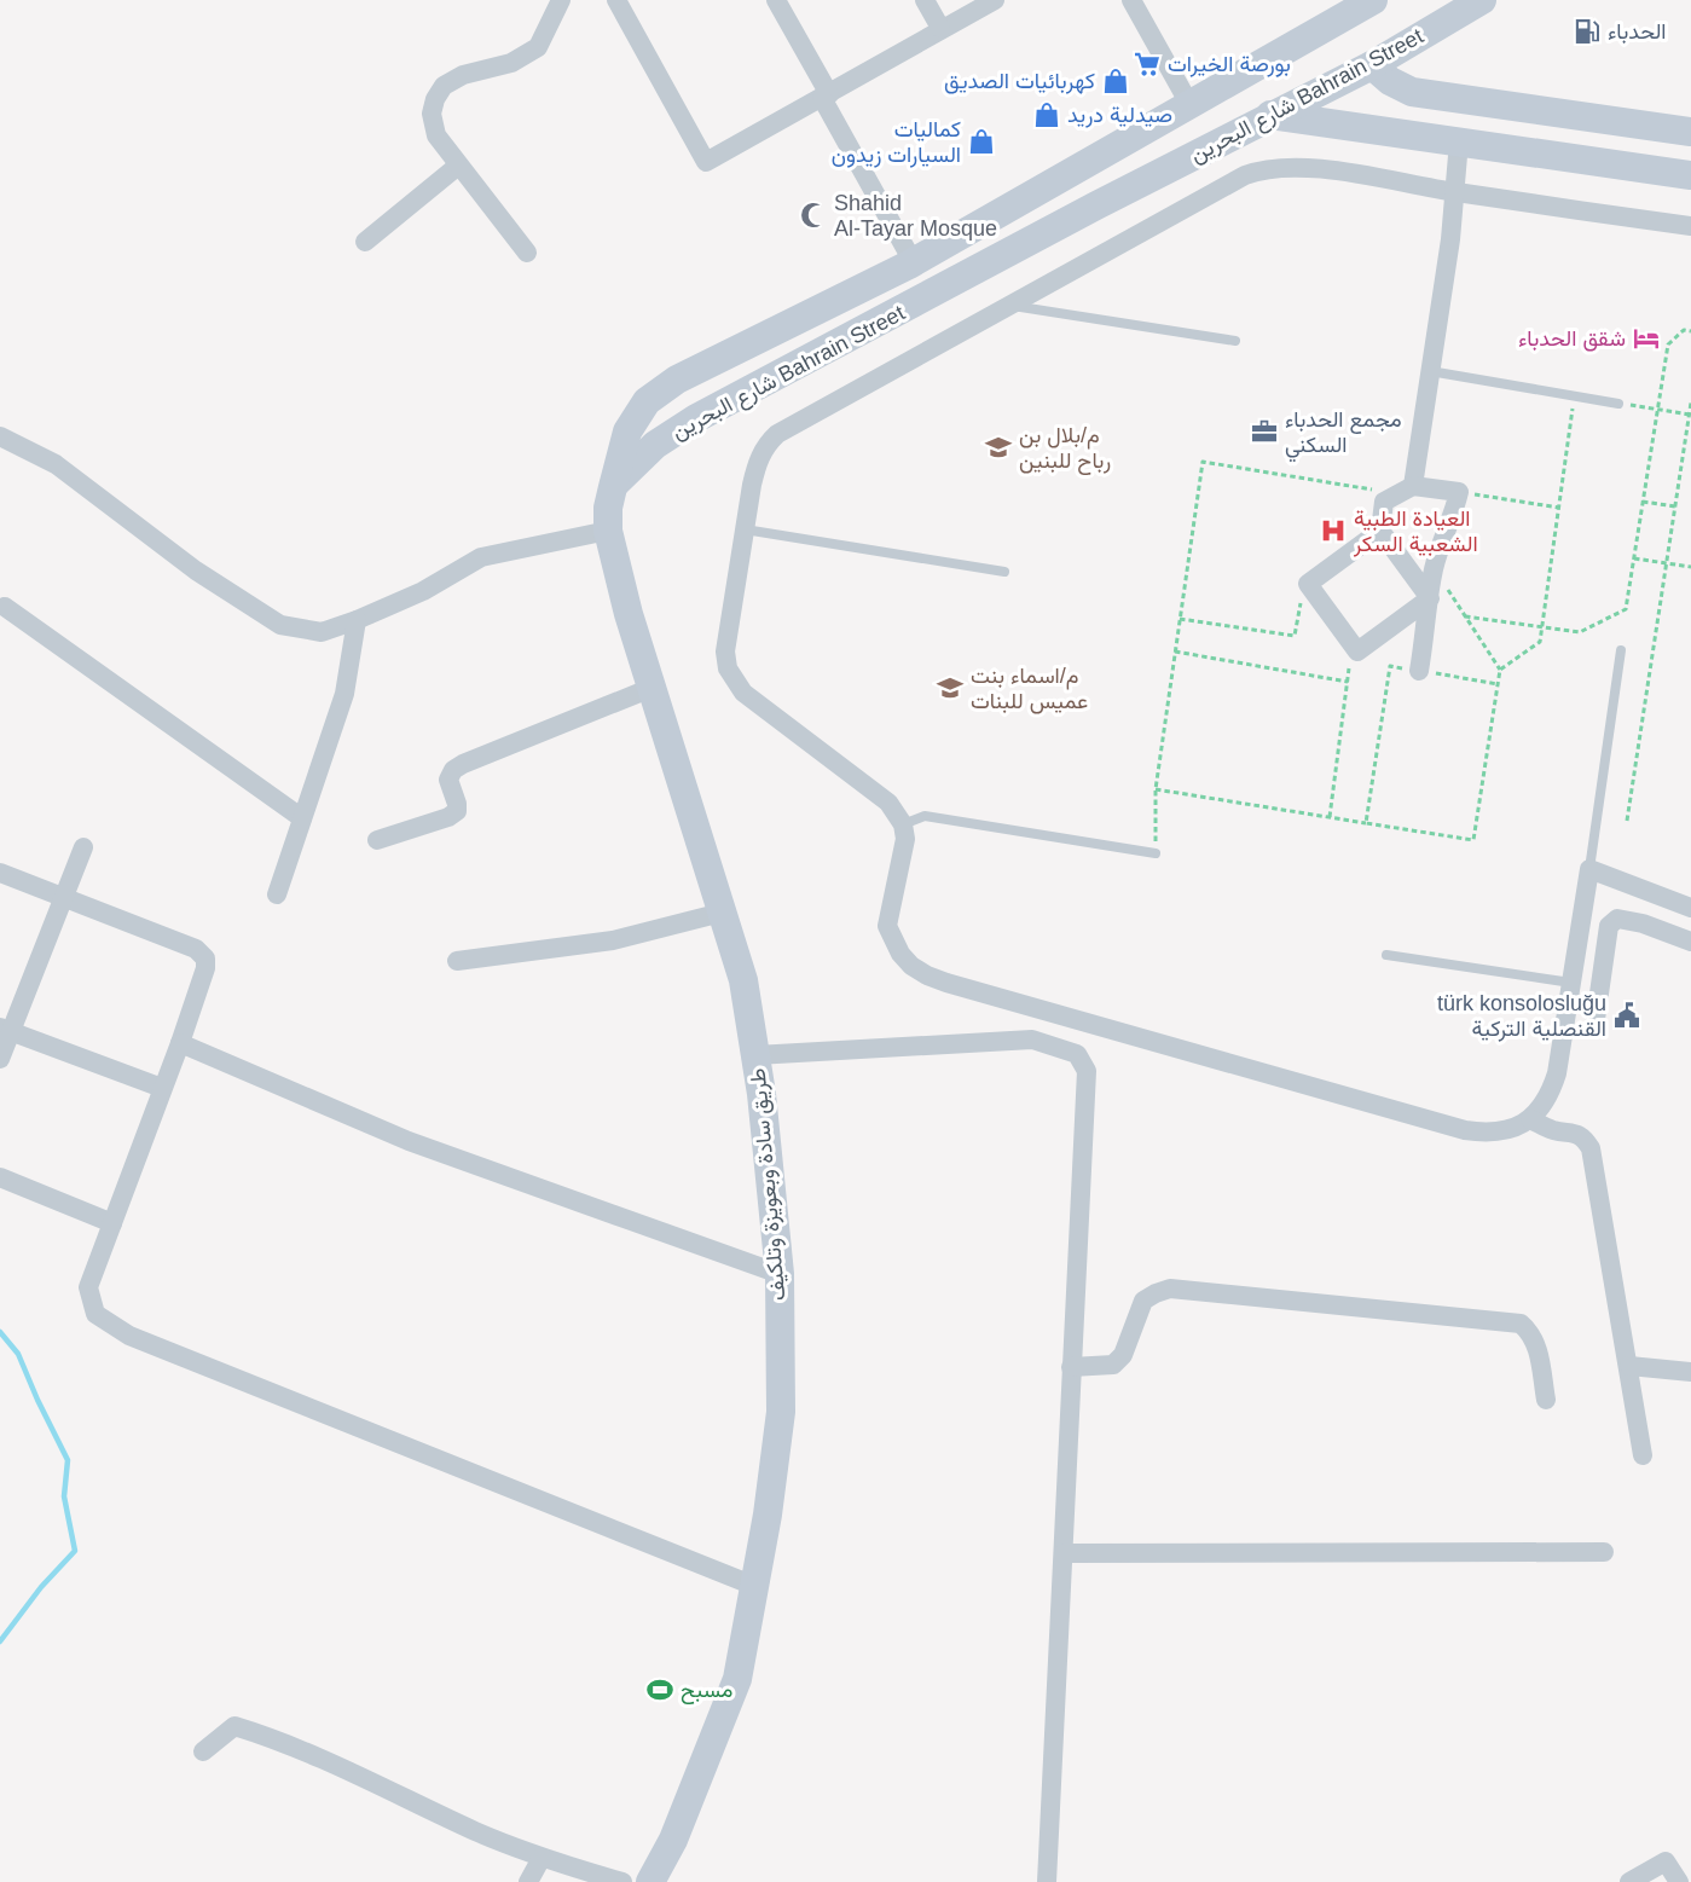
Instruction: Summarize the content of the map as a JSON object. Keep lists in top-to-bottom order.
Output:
{
  "streets": {
    "main road": ["شارع البحرين Bahrain Street", "طريق سادة وبعويزة وتلكيف"]
  },
  "crossings": [
    ["شارع البحرين Bahrain Street", "طريق سادة وبعويزة وتلكيف"]
  ],
  "places": {
    "fuel station": ["الحدباء"],
    "supermarket": ["بورصة الخيرات"],
    "shop": ["كهربائيات الصديق", "صيدلية دريد", "كماليات السيارات زيدون"],
    "mosque": ["Shahid Al-Tayar Mosque"],
    "hotel": ["شقق الحدباء"],
    "office": ["مجمع الحدباء السكني"],
    "school or university": ["م/بلال بن رباح للبنين", "م/اسماء بنت عميس للبنات"],
    "hospital": ["العيادة الطبية الشعبية السكر"],
    "public building": ["türk konsolosluğu القنصلية التركية"],
    "sports": ["مسبح"]
  }
}
